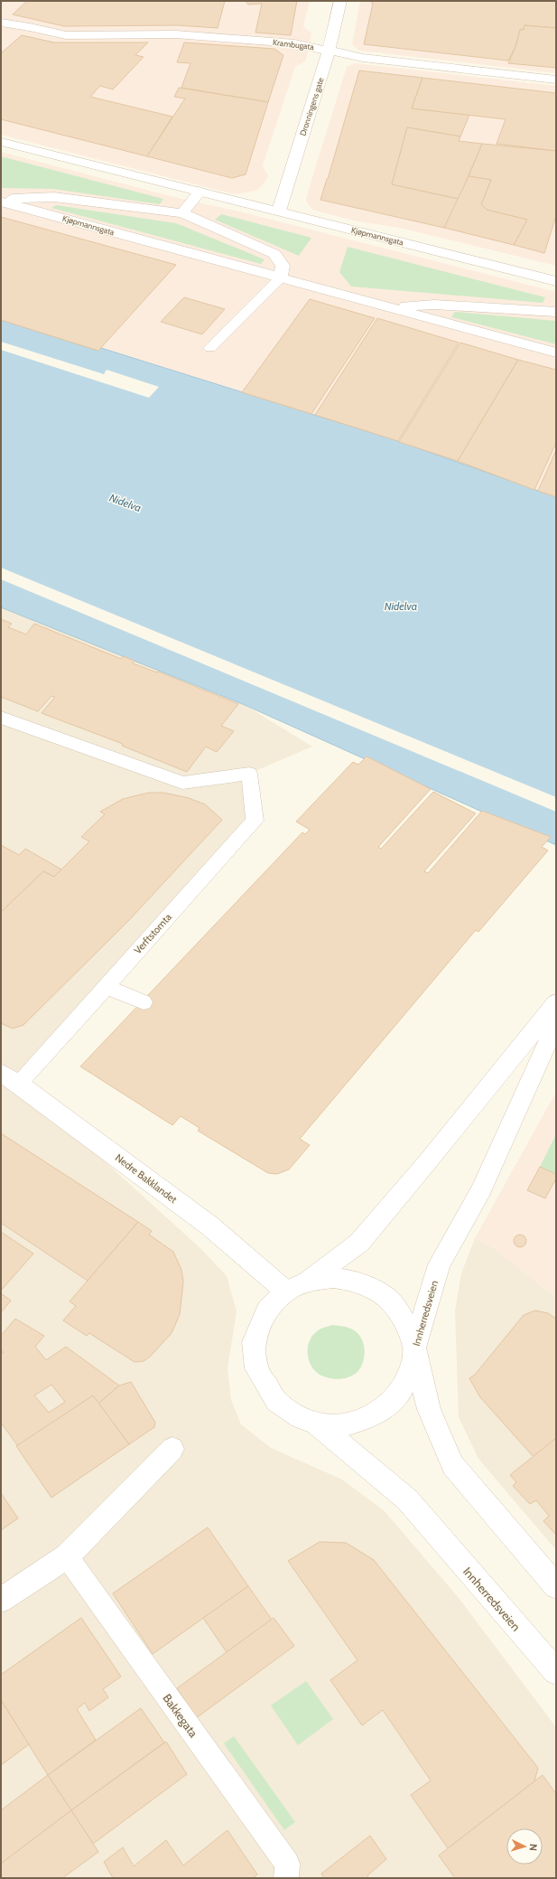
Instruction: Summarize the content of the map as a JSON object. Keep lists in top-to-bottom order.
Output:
{
  "streets": {
    "street": [
      "Krambugata",
      "Dronningens gate",
      "Kjøpmannsgata",
      "Nedre Bakklandet",
      "Innherredsveien"
    ],
    "lane": ["Verftstomta", "Bakkegata"]
  },
  "crossings": [
    ["Krambugata", "Dronningens gate"],
    ["Dronningens gate", "Kjøpmannsgata"],
    ["Verftstomta", "Nedre Bakklandet"]
  ],
  "water": ["Nidelva"],
  "north": "right"
}
